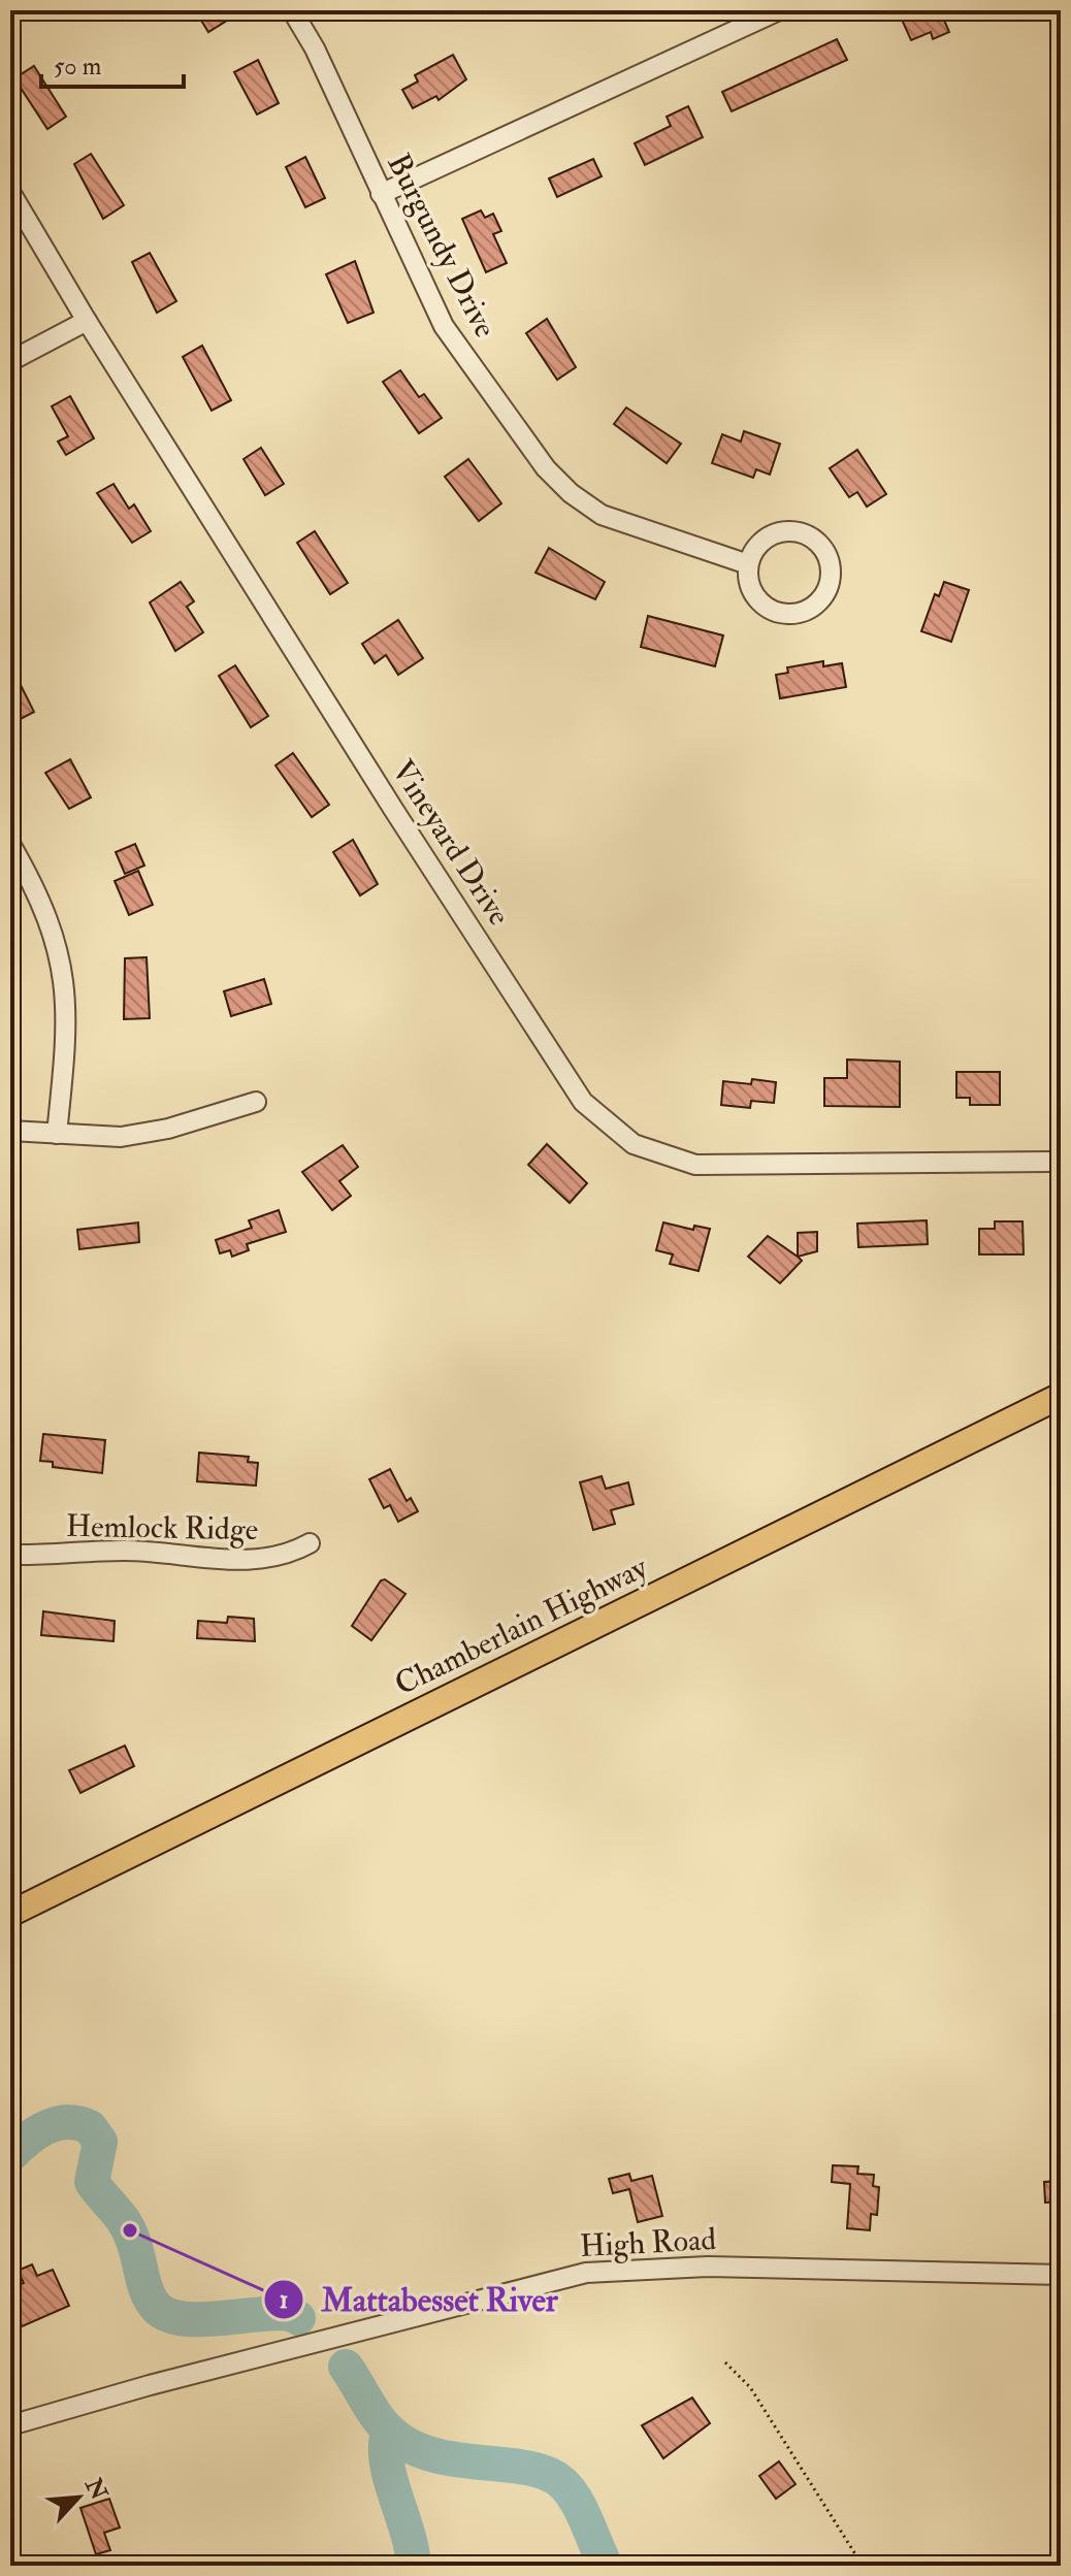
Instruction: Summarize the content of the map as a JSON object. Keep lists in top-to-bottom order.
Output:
{
  "streets": {
    "main road": ["Chamberlain Highway"],
    "street": [
      "Burgundy Drive",
      "Vineyard Drive",
      "Hemlock Ridge",
      "High Road"
    ]
  },
  "places": ["Mattabesset River"],
  "scale_bar": "50 m",
  "north": "top right"
}
